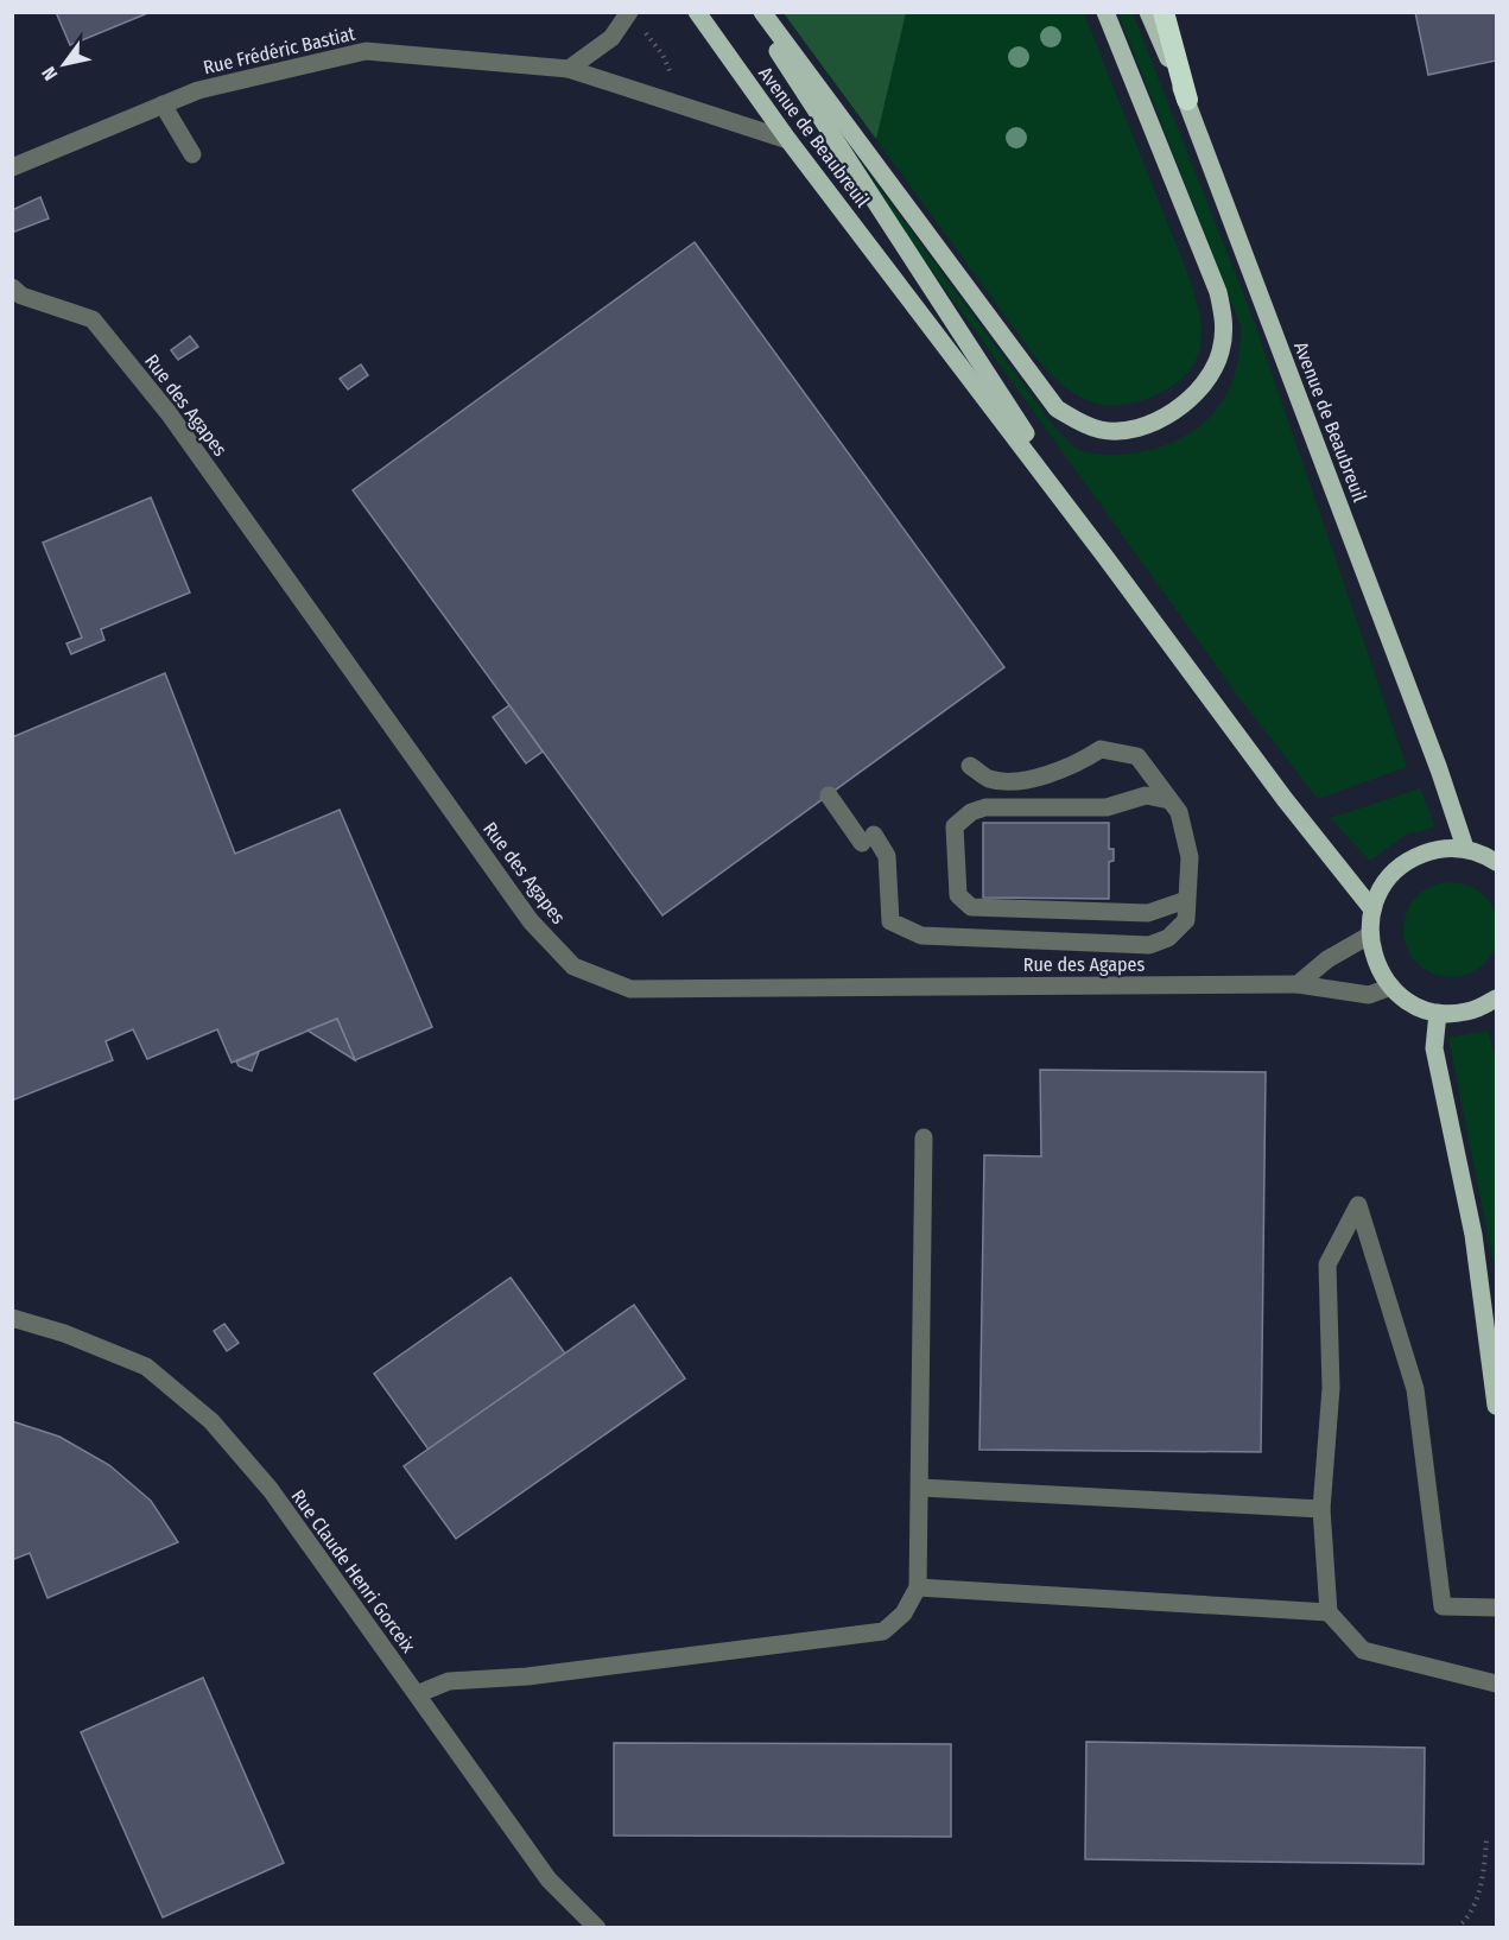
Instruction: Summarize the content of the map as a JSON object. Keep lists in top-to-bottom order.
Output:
{
  "streets": {
    "main road": ["Avenue de Beaubreuil"],
    "street": ["Rue Frédéric Bastiat", "Rue des Agapes", "Rue Claude Henri Gorceix"]
  },
  "crossings": [
    ["Rue Frédéric Bastiat", "Avenue de Beaubreuil"]
  ],
  "north": "bottom left"
}
